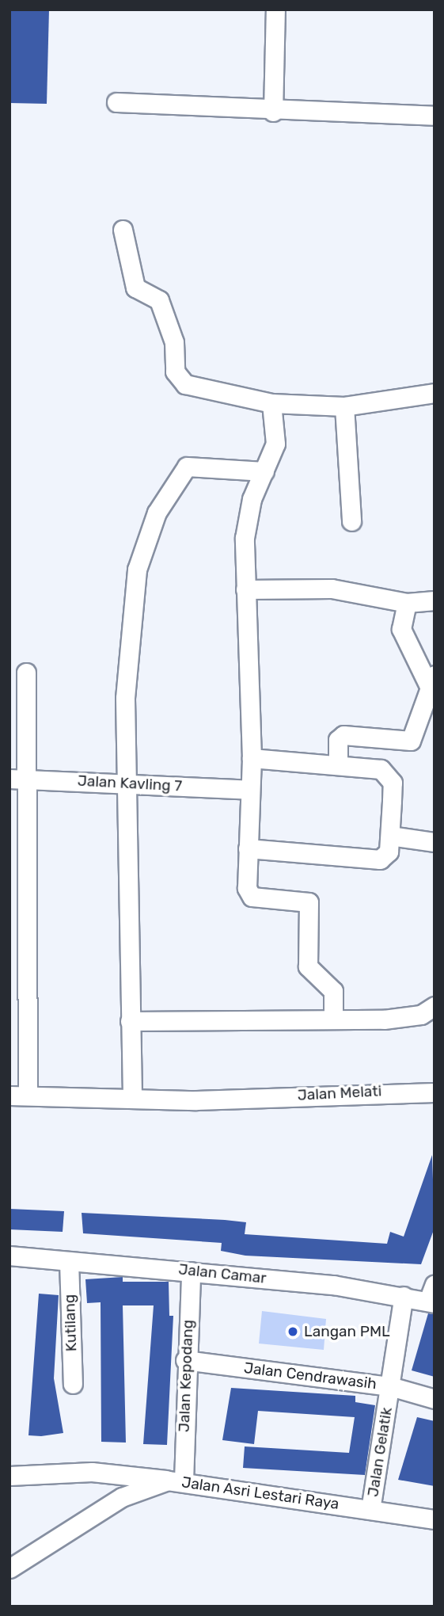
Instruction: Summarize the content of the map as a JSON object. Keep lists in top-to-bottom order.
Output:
{
  "streets": {
    "street": [
      "Jalan Kavling 7",
      "Jalan Melati",
      "Jalan Camar",
      "Kutilang",
      "Jalan Kepodang",
      "Jalan Cendrawasih",
      "Jalan Gelatik",
      "Jalan Asri Lestari Raya"
    ]
  },
  "crossings": [
    ["Jalan Camar", "Kutilang"],
    ["Jalan Camar", "Jalan Kepodang"],
    ["Jalan Camar", "Jalan Gelatik"],
    ["Jalan Kepodang", "Jalan Cendrawasih"],
    ["Jalan Kepodang", "Jalan Asri Lestari Raya"],
    ["Jalan Cendrawasih", "Jalan Gelatik"],
    ["Jalan Gelatik", "Jalan Asri Lestari Raya"]
  ],
  "places": ["Langan PML"]
}
